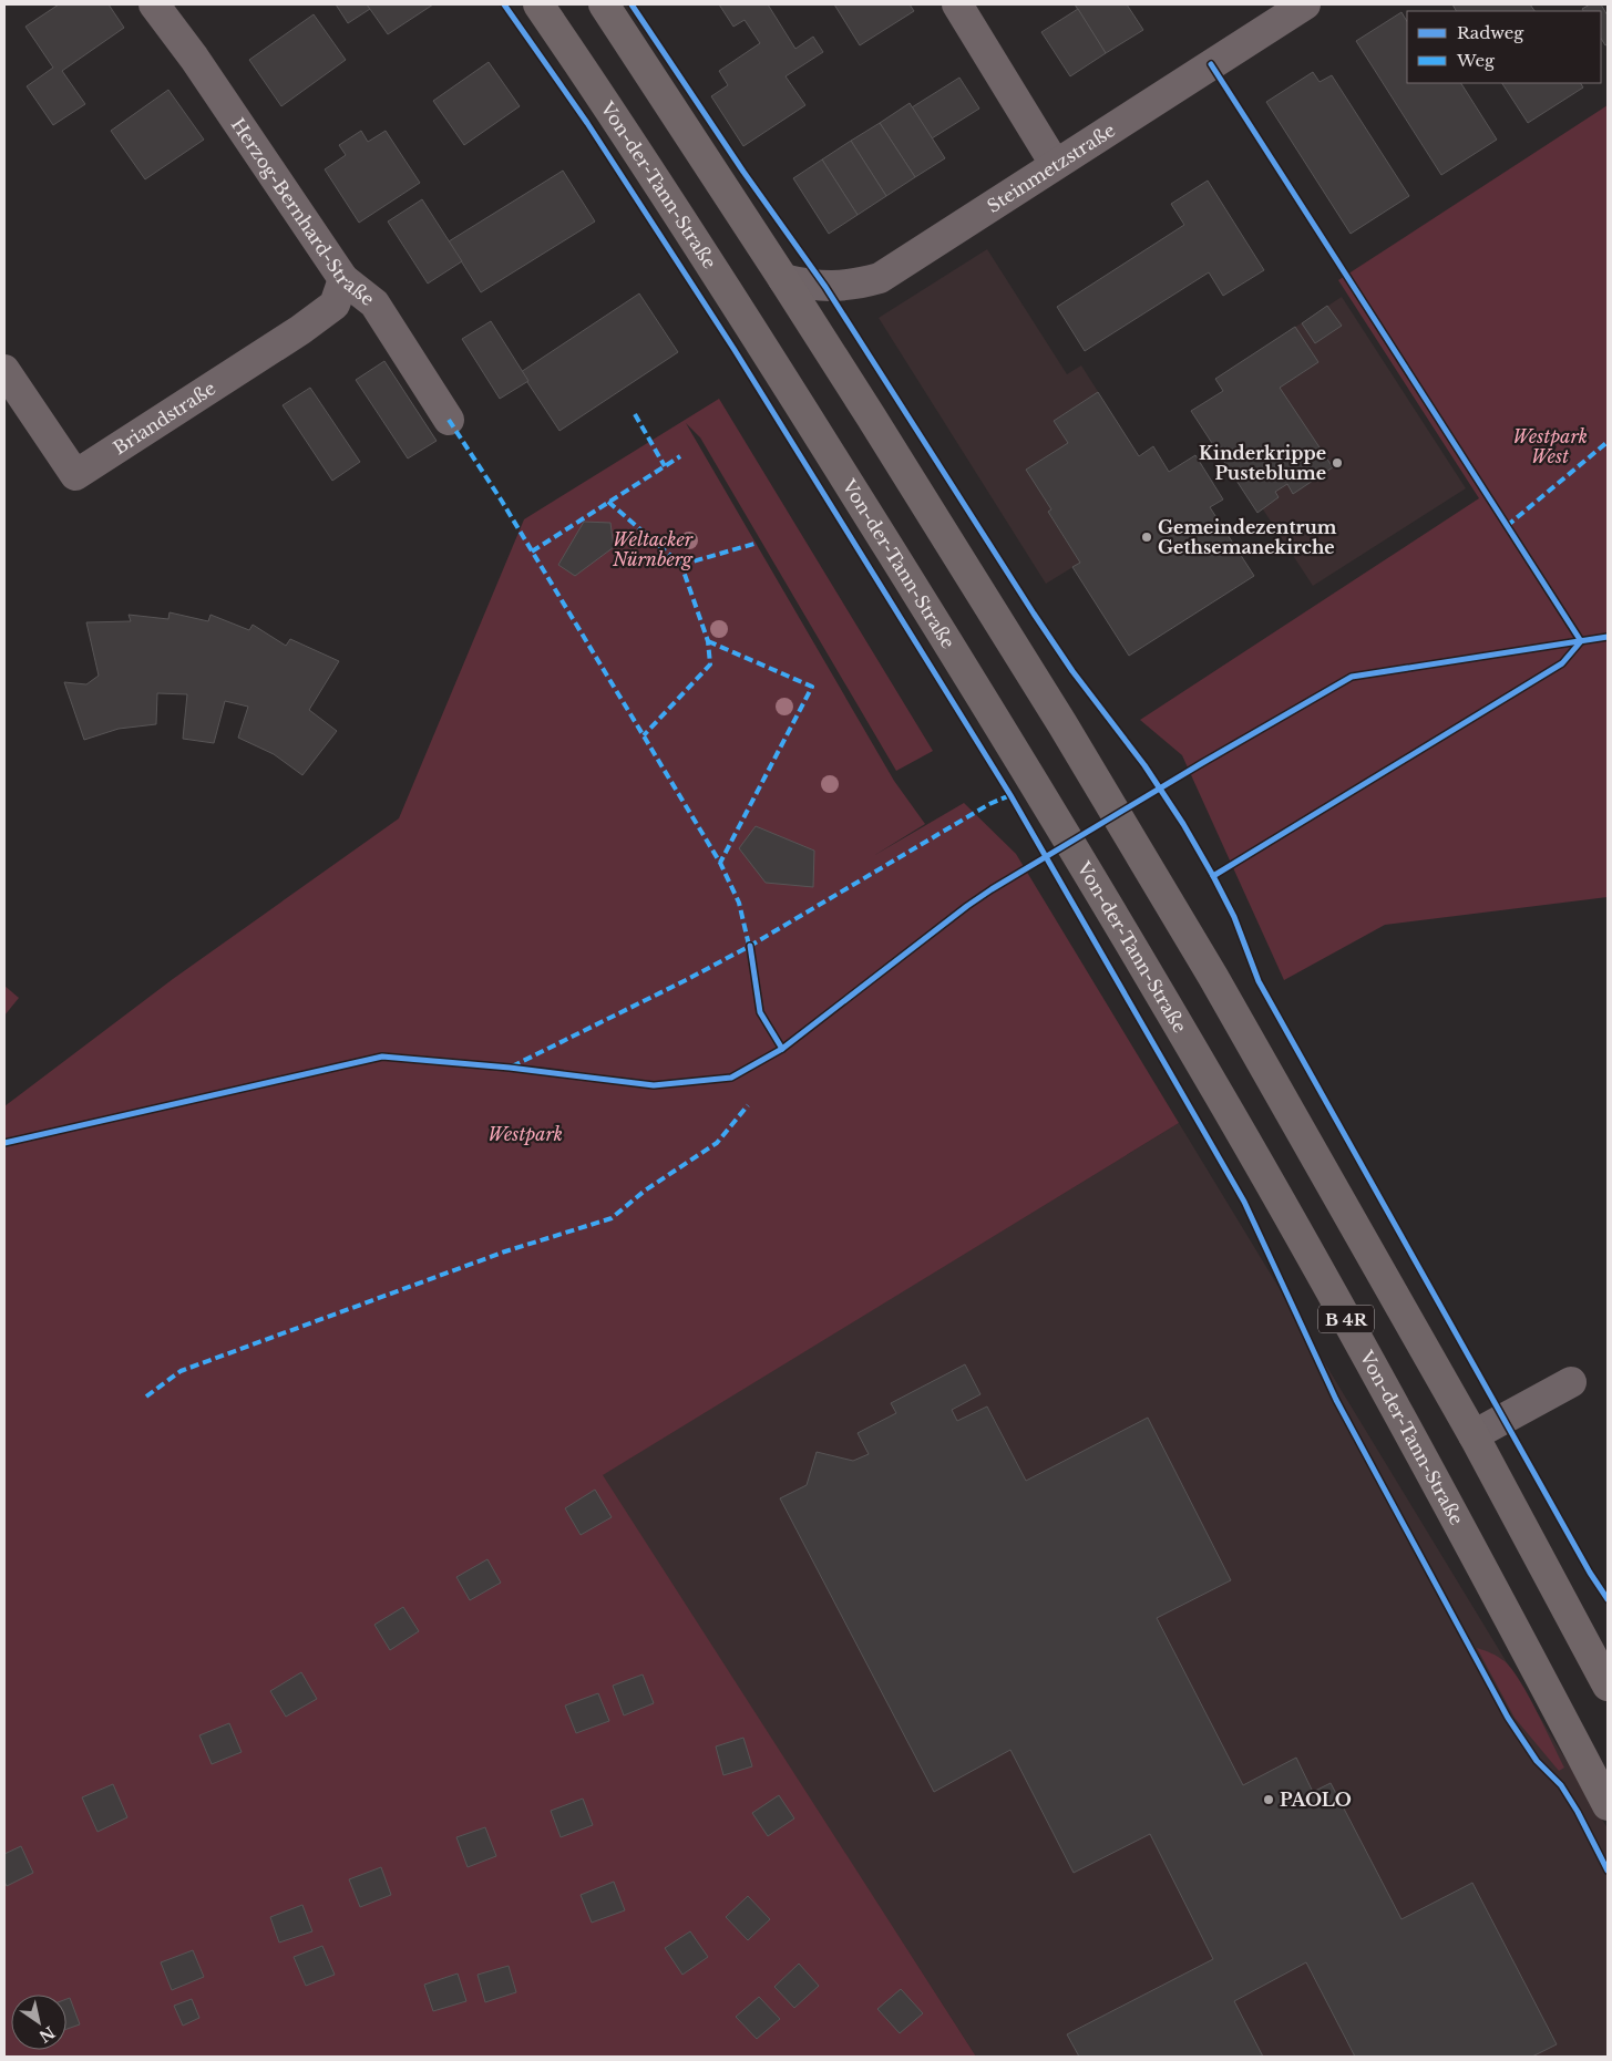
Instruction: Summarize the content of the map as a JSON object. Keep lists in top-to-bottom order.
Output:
{
  "streets": {
    "main road": ["Von-der-Tann-Straße", "B 4R"],
    "street": ["Steinmetzstraße", "Herzog-Bernhard-Straße", "Briandstraße"]
  },
  "crossings": [
    ["Steinmetzstraße", "B 4R"],
    ["Herzog-Bernhard-Straße", "Briandstraße"]
  ],
  "parks": ["Westpark West", "Weltacker Nürnberg", "Westpark"],
  "places": ["Kinderkrippe Pusteblume", "Gemeindezentrum Gethsemanekirche", "PAOLO"],
  "legend": ["Radweg", "Weg"],
  "north": "bottom right"
}
